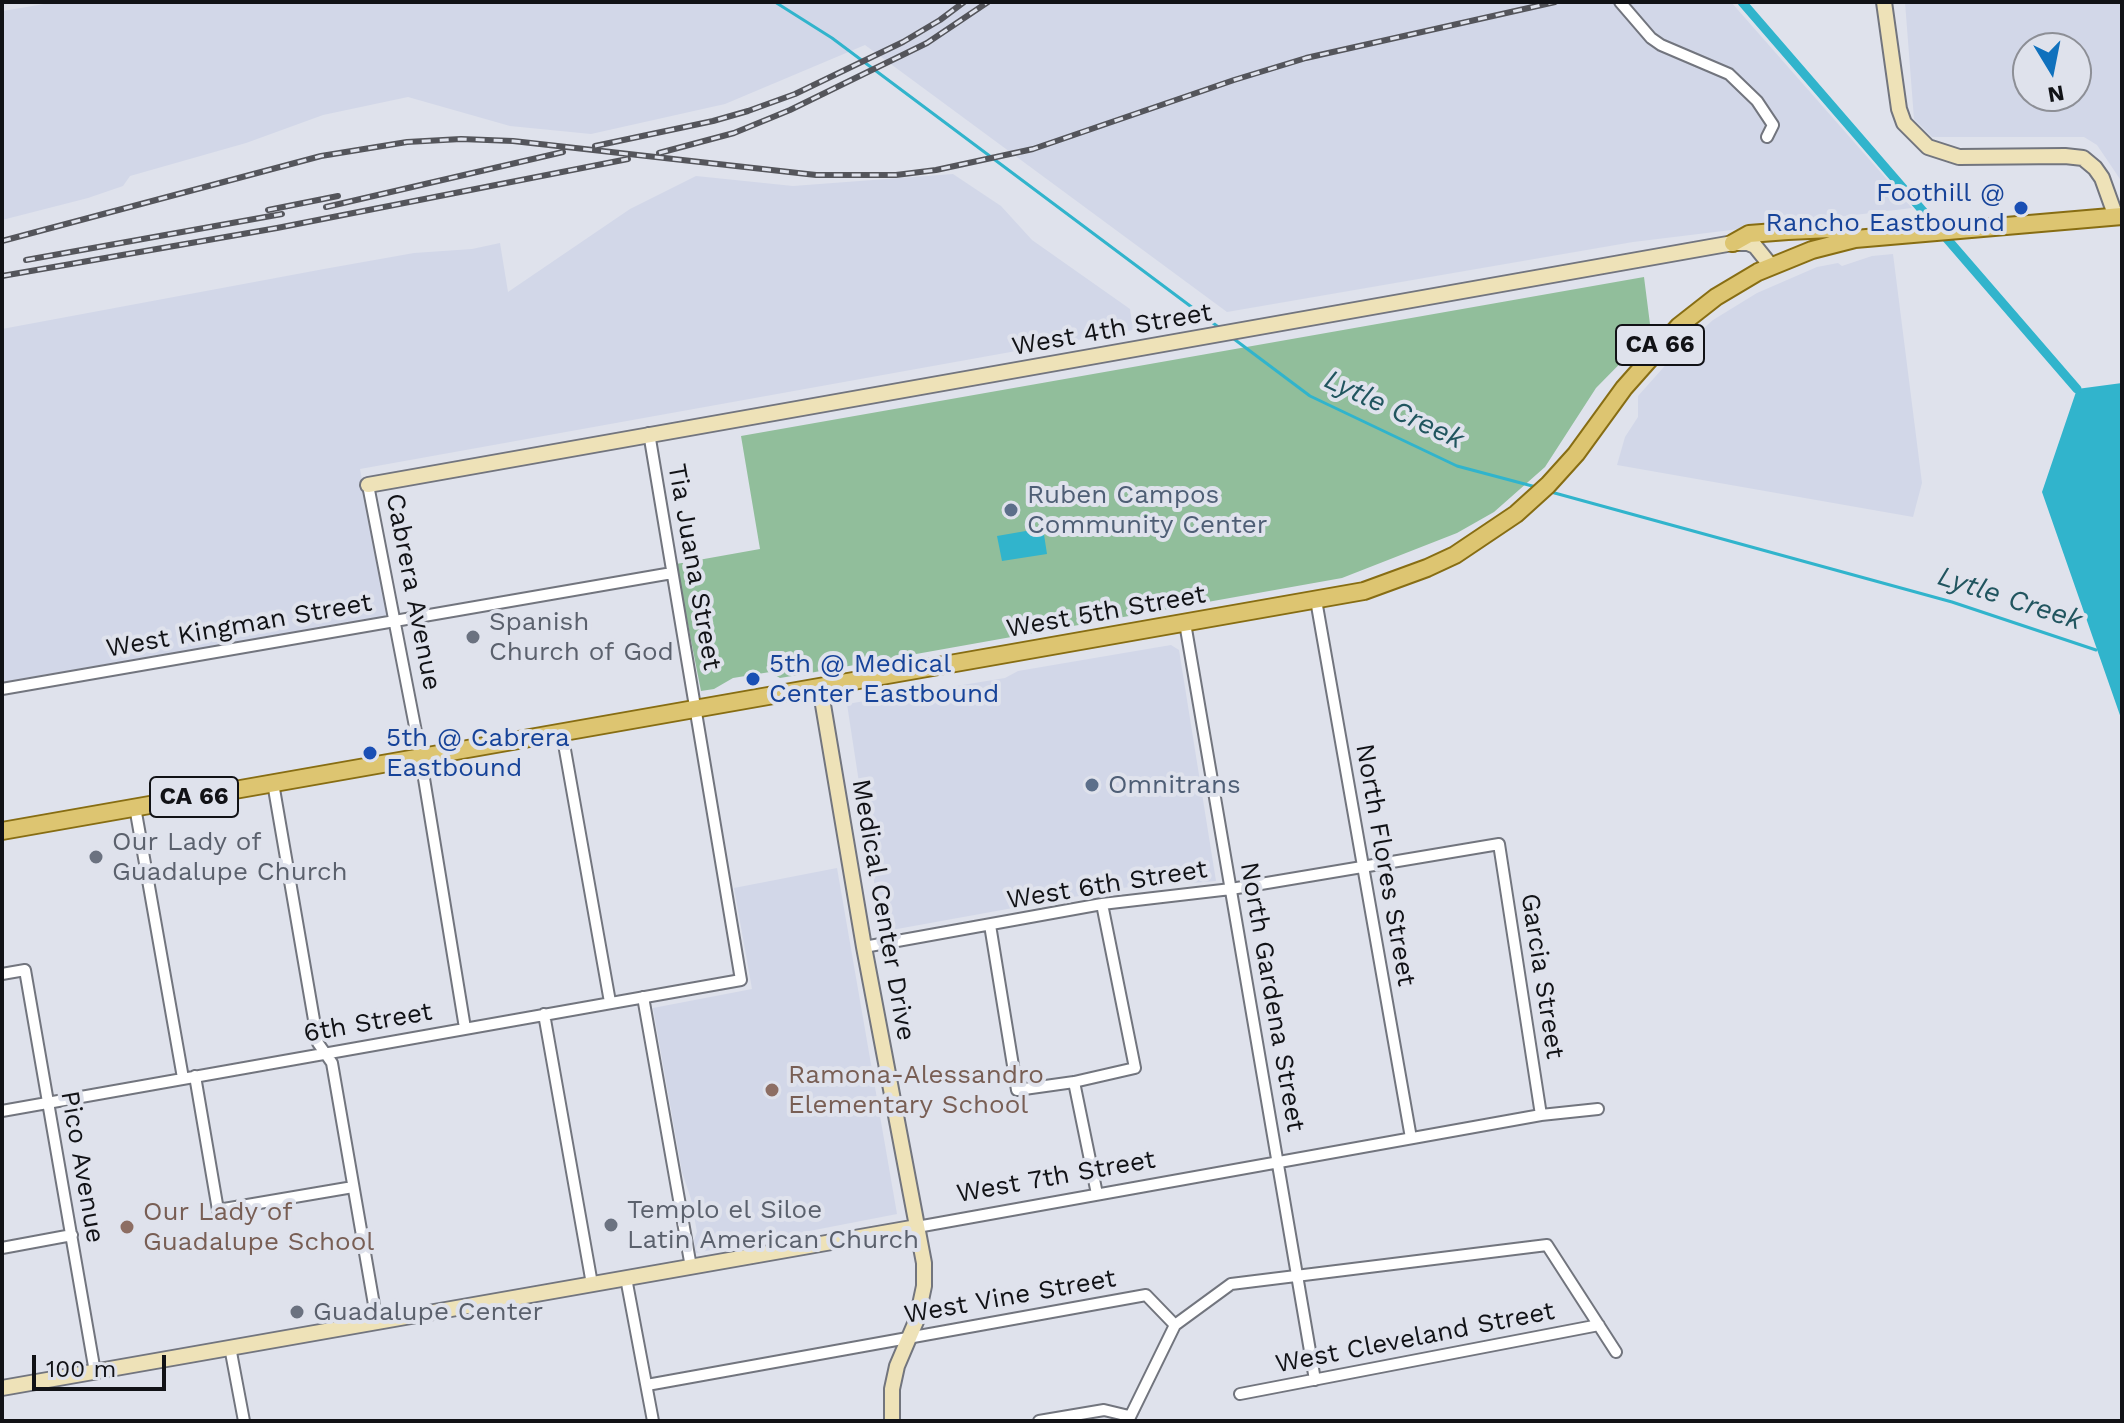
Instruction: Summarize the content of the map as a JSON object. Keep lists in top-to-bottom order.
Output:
{
  "streets": {
    "main road": ["CA 66", "West 5th Street"],
    "street": [
      "West 4th Street",
      "Tia Juana Street",
      "Cabrera Avenue",
      "West Kingman Street",
      "North Flores Street",
      "West 6th Street",
      "Medical Center Drive",
      "Garcia Street",
      "North Gardena Street",
      "6th Street",
      "Pico Avenue",
      "West 7th Street",
      "West Vine Street",
      "West Cleveland Street"
    ]
  },
  "crossings": [
    ["West 4th Street", "Tia Juana Street"],
    ["West 4th Street", "Cabrera Avenue"],
    ["CA 66", "West 5th Street"],
    ["Tia Juana Street", "West 5th Street"],
    ["Tia Juana Street", "West Kingman Street"],
    ["Tia Juana Street", "6th Street"],
    ["Cabrera Avenue", "West 5th Street"],
    ["Cabrera Avenue", "West Kingman Street"],
    ["Cabrera Avenue", "6th Street"],
    ["West 5th Street", "North Flores Street"],
    ["West 5th Street", "Medical Center Drive"],
    ["West 5th Street", "North Gardena Street"],
    ["North Flores Street", "West 6th Street"],
    ["North Flores Street", "West 7th Street"],
    ["West 6th Street", "Medical Center Drive"],
    ["West 6th Street", "Garcia Street"],
    ["West 6th Street", "North Gardena Street"],
    ["Medical Center Drive", "West 7th Street"],
    ["Medical Center Drive", "West Vine Street"],
    ["Garcia Street", "West 7th Street"],
    ["North Gardena Street", "West 7th Street"],
    ["North Gardena Street", "West Cleveland Street"],
    ["6th Street", "Pico Avenue"],
    ["Pico Avenue", "West 7th Street"]
  ],
  "water": ["Lytle Creek"],
  "places": [
    "Foothill @ Rancho Eastbound",
    "Ruben Campos Community Center",
    "Spanish Church of God",
    "5th @ Medical Center Eastbound",
    "5th @ Cabrera Eastbound",
    "Omnitrans",
    "Our Lady of Guadalupe Church",
    "Ramona-Alessandro Elementary School",
    "Templo el Siloe Latin American Church",
    "Our Lady of Guadalupe School",
    "Guadalupe Center"
  ],
  "scale_bar": "100 m",
  "north": "bottom"
}
